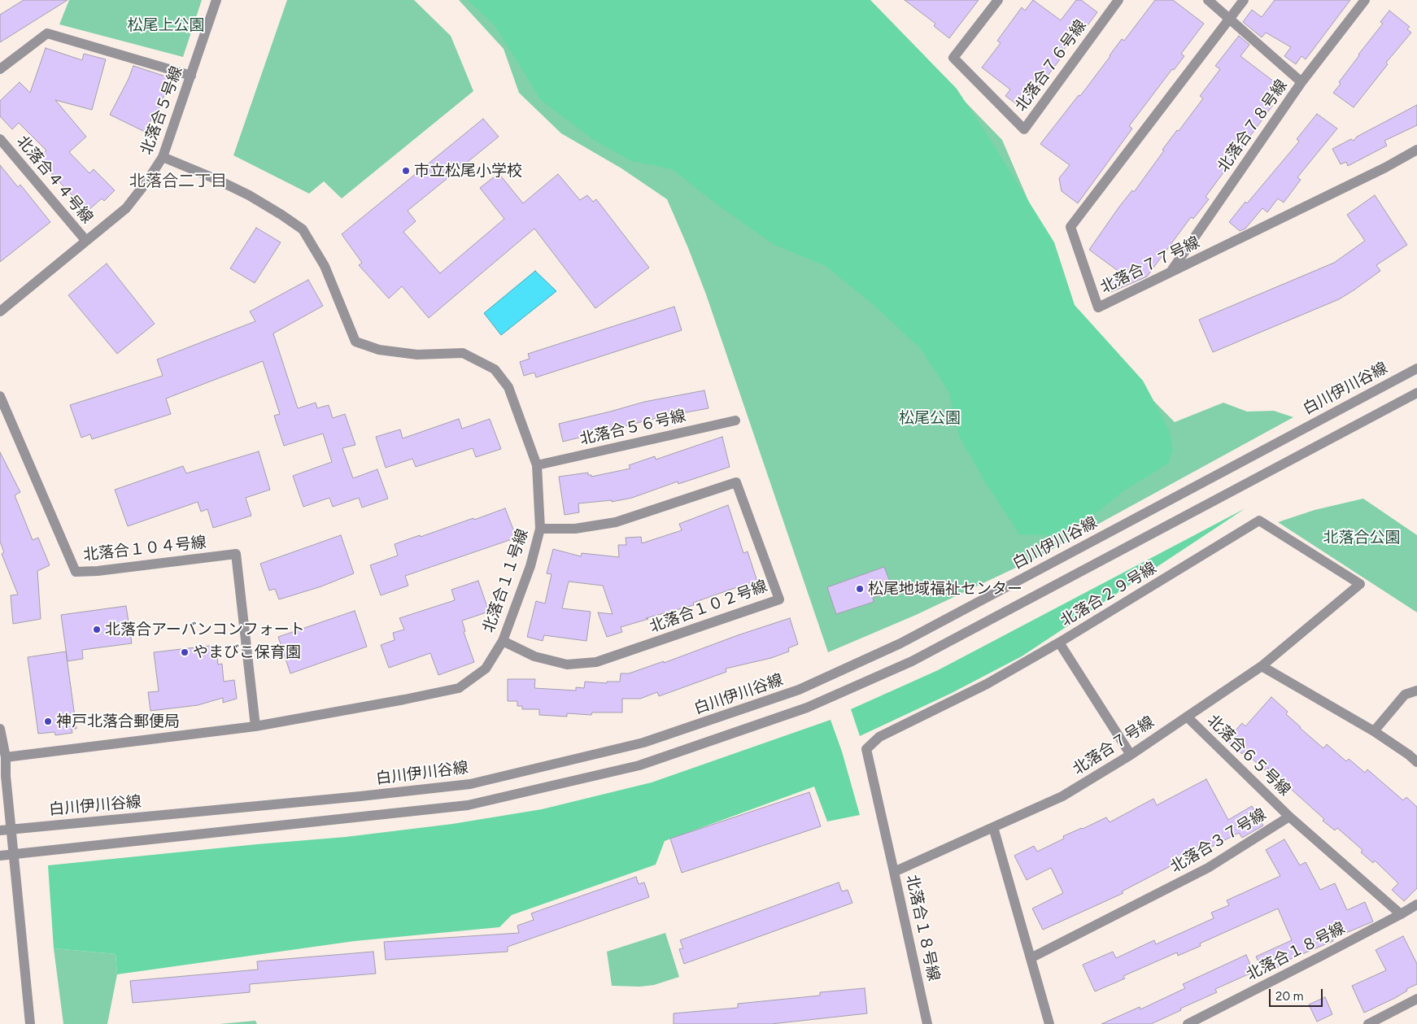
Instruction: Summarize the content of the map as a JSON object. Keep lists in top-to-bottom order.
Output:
{
  "streets": {
    "street": [
      "北落合７６号線",
      "北落合５号線",
      "北落合７８号線",
      "北落合４４号線",
      "北落合７７号線",
      "白川伊川谷線",
      "北落合５６号線",
      "北落合１０４号線",
      "北落合１１号線",
      "北落合２９号線",
      "北落合１０２号線",
      "北落合７号線",
      "北落合６５号線",
      "北落合３７号線",
      "北落合１８号線"
    ]
  },
  "crossings": [
    ["北落合５号線", "北落合４４号線"],
    ["北落合５号線", "北落合１１号線"],
    ["北落合７８号線", "北落合７７号線"],
    ["北落合５６号線", "北落合１１号線"],
    ["北落合１０４号線", "北落合１１号線"],
    ["北落合１１号線", "北落合１０２号線"],
    ["北落合２９号線", "北落合７号線"],
    ["北落合２９号線", "北落合１８号線"],
    ["北落合７号線", "北落合６５号線"],
    ["北落合７号線", "北落合１８号線"],
    ["北落合６５号線", "北落合３７号線"],
    ["北落合３７号線", "北落合１８号線"]
  ],
  "districts": ["北落合二丁目"],
  "parks": ["松尾上公園", "松尾公園", "北落合公園"],
  "places": [
    "市立松尾小学校",
    "松尾地域福祉センター",
    "北落合アーバンコンフォート",
    "やまびこ保育園",
    "神戸北落合郵便局"
  ],
  "scale_bar": "20 m"
}
